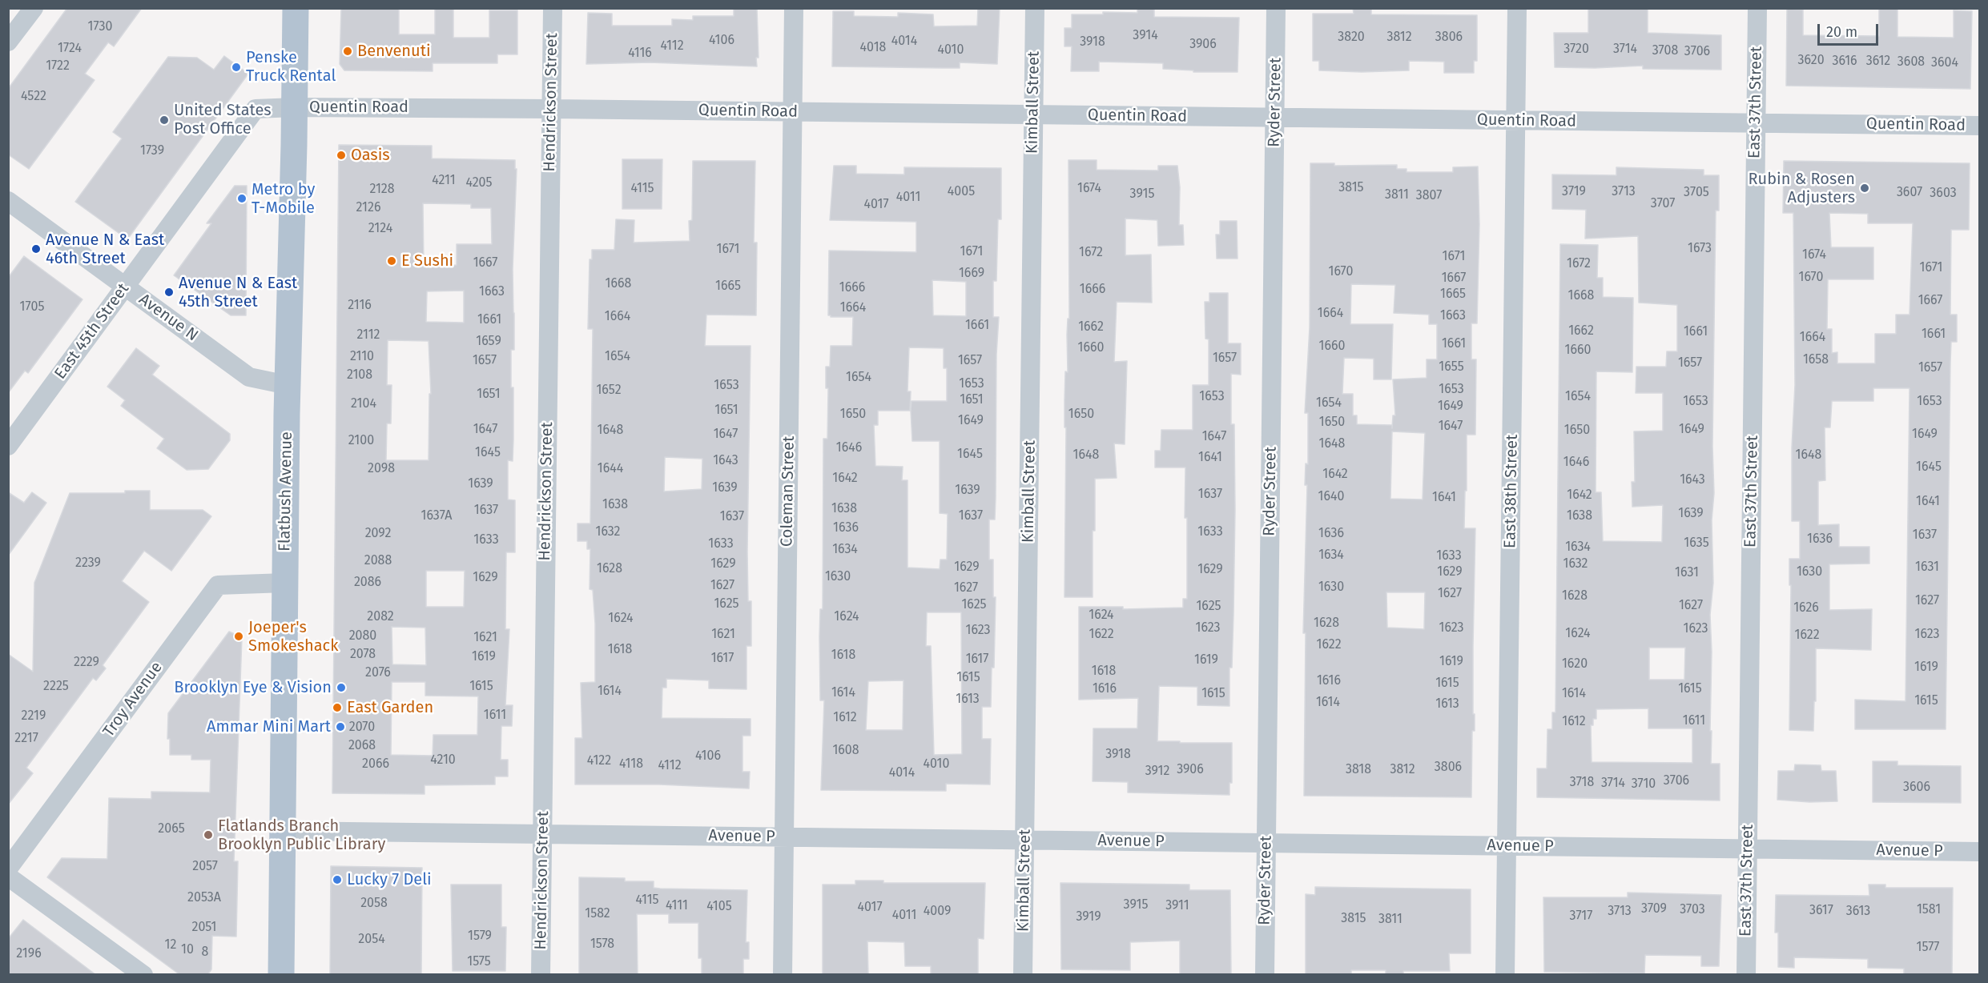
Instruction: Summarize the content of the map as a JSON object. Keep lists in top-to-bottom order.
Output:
{
  "streets": {
    "main road": ["Flatbush Avenue"],
    "street": [
      "Hendrickson Street",
      "Kimball Street",
      "Ryder Street",
      "East 37th Street",
      "Quentin Road",
      "Avenue N",
      "East 45th Street",
      "Coleman Street",
      "East 38th Street",
      "Troy Avenue",
      "Avenue P"
    ]
  },
  "crossings": [
    ["Hendrickson Street", "Quentin Road"],
    ["Hendrickson Street", "Avenue P"],
    ["Kimball Street", "Quentin Road"],
    ["Kimball Street", "Avenue P"],
    ["Ryder Street", "Quentin Road"],
    ["Ryder Street", "Avenue P"],
    ["East 37th Street", "Quentin Road"],
    ["East 37th Street", "Avenue P"],
    ["Quentin Road", "East 45th Street"],
    ["Quentin Road", "Flatbush Avenue"],
    ["Quentin Road", "Coleman Street"],
    ["Quentin Road", "East 38th Street"],
    ["Avenue N", "East 45th Street"],
    ["Avenue N", "Flatbush Avenue"],
    ["East 45th Street", "Flatbush Avenue"],
    ["Flatbush Avenue", "Troy Avenue"],
    ["Flatbush Avenue", "Avenue P"],
    ["Coleman Street", "Avenue P"],
    ["East 38th Street", "Avenue P"]
  ],
  "places": [
    "Benvenuti",
    "Penske Truck Rental",
    "United States Post Office",
    "Oasis",
    "Rubin & Rosen Adjusters",
    "Metro by T-Mobile",
    "Avenue N & East 46th Street",
    "E Sushi",
    "Avenue N & East 45th Street",
    "Joeper's Smokeshack",
    "Brooklyn Eye & Vision",
    "East Garden",
    "Ammar Mini Mart",
    "Flatlands Branch Brooklyn Public Library",
    "Lucky 7 Deli"
  ],
  "house_numbers": [
    "1730",
    "3914",
    "3820",
    "3812",
    "3806",
    "4106",
    "4014",
    "3918",
    "3906",
    "4112",
    "4018",
    "1724",
    "3720",
    "3714",
    "4010",
    "3708",
    "3706",
    "4116",
    "3620",
    "3616",
    "3612",
    "3608",
    "3604",
    "1722",
    "4522",
    "1739",
    "4211",
    "4205",
    "3815",
    "4115",
    "1674",
    "2128",
    "4005",
    "3719",
    "3713",
    "3705",
    "3607",
    "3603",
    "3915",
    "3811",
    "3807",
    "4011",
    "3707",
    "4017",
    "2126",
    "2124",
    "1673",
    "1671",
    "1671",
    "1672",
    "1674",
    "1671",
    "1667",
    "1672",
    "1671",
    "1670",
    "1669",
    "1670",
    "1667",
    "1668",
    "1665",
    "1666",
    "1666",
    "1663",
    "1665",
    "1668",
    "1667",
    "2116",
    "1705",
    "1664",
    "1664",
    "1663",
    "1664",
    "1661",
    "1661",
    "1662",
    "1662",
    "1661",
    "1661",
    "2112",
    "1664",
    "1659",
    "1661",
    "1660",
    "1660",
    "1660",
    "2110",
    "1654",
    "1657",
    "1658",
    "1657",
    "1657",
    "1657",
    "1655",
    "1657",
    "2108",
    "1654",
    "1653",
    "1653",
    "1653",
    "1652",
    "1651",
    "1653",
    "1654",
    "1651",
    "1653",
    "1653",
    "1654",
    "2104",
    "1649",
    "1651",
    "1650",
    "1650",
    "1649",
    "1650",
    "1647",
    "1647",
    "1649",
    "1648",
    "1650",
    "1647",
    "1649",
    "1647",
    "2100",
    "1648",
    "1646",
    "1645",
    "1645",
    "1648",
    "1648",
    "1641",
    "1643",
    "1646",
    "1645",
    "2098",
    "1644",
    "1642",
    "1642",
    "1643",
    "1639",
    "1639",
    "1639",
    "1637",
    "1642",
    "1640",
    "1641",
    "1641",
    "1638",
    "1638",
    "1637",
    "1639",
    "1637A",
    "1637",
    "1638",
    "1637",
    "1636",
    "1632",
    "1633",
    "2092",
    "1636",
    "1637",
    "1636",
    "1633",
    "1635",
    "1633",
    "1634",
    "1634",
    "1634",
    "1633",
    "2088",
    "2239",
    "1629",
    "1632",
    "1629",
    "1631",
    "1628",
    "1629",
    "1629",
    "1630",
    "1631",
    "1630",
    "1629",
    "2086",
    "1627",
    "1630",
    "1627",
    "1627",
    "1628",
    "1627",
    "1625",
    "1625",
    "1627",
    "1625",
    "1626",
    "1624",
    "2082",
    "1624",
    "1624",
    "1628",
    "1623",
    "1623",
    "1623",
    "1623",
    "1624",
    "1621",
    "1622",
    "1623",
    "1622",
    "2080",
    "1621",
    "1622",
    "1618",
    "2078",
    "1618",
    "1619",
    "1617",
    "1617",
    "1619",
    "1619",
    "2229",
    "1620",
    "1619",
    "1618",
    "2076",
    "1615",
    "1616",
    "1615",
    "2225",
    "1615",
    "1616",
    "1615",
    "1614",
    "1614",
    "1615",
    "1614",
    "1613",
    "1615",
    "1614",
    "1613",
    "1611",
    "2219",
    "1612",
    "1611",
    "1612",
    "2070",
    "2217",
    "2068",
    "1608",
    "3918",
    "4106",
    "4210",
    "4122",
    "2066",
    "4118",
    "4010",
    "4112",
    "3806",
    "3906",
    "3818",
    "3812",
    "3912",
    "4014",
    "3706",
    "3718",
    "3714",
    "3710",
    "3606",
    "2065",
    "2057",
    "2053A",
    "4115",
    "2058",
    "3915",
    "4111",
    "3911",
    "4105",
    "4017",
    "3709",
    "3703",
    "1581",
    "3617",
    "4009",
    "3713",
    "3613",
    "1582",
    "4011",
    "3717",
    "3919",
    "3815",
    "3811",
    "2051",
    "1579",
    "2054",
    "1578",
    "12",
    "1577",
    "10",
    "8",
    "2196",
    "1575"
  ],
  "scale_bar": "20 m"
}
